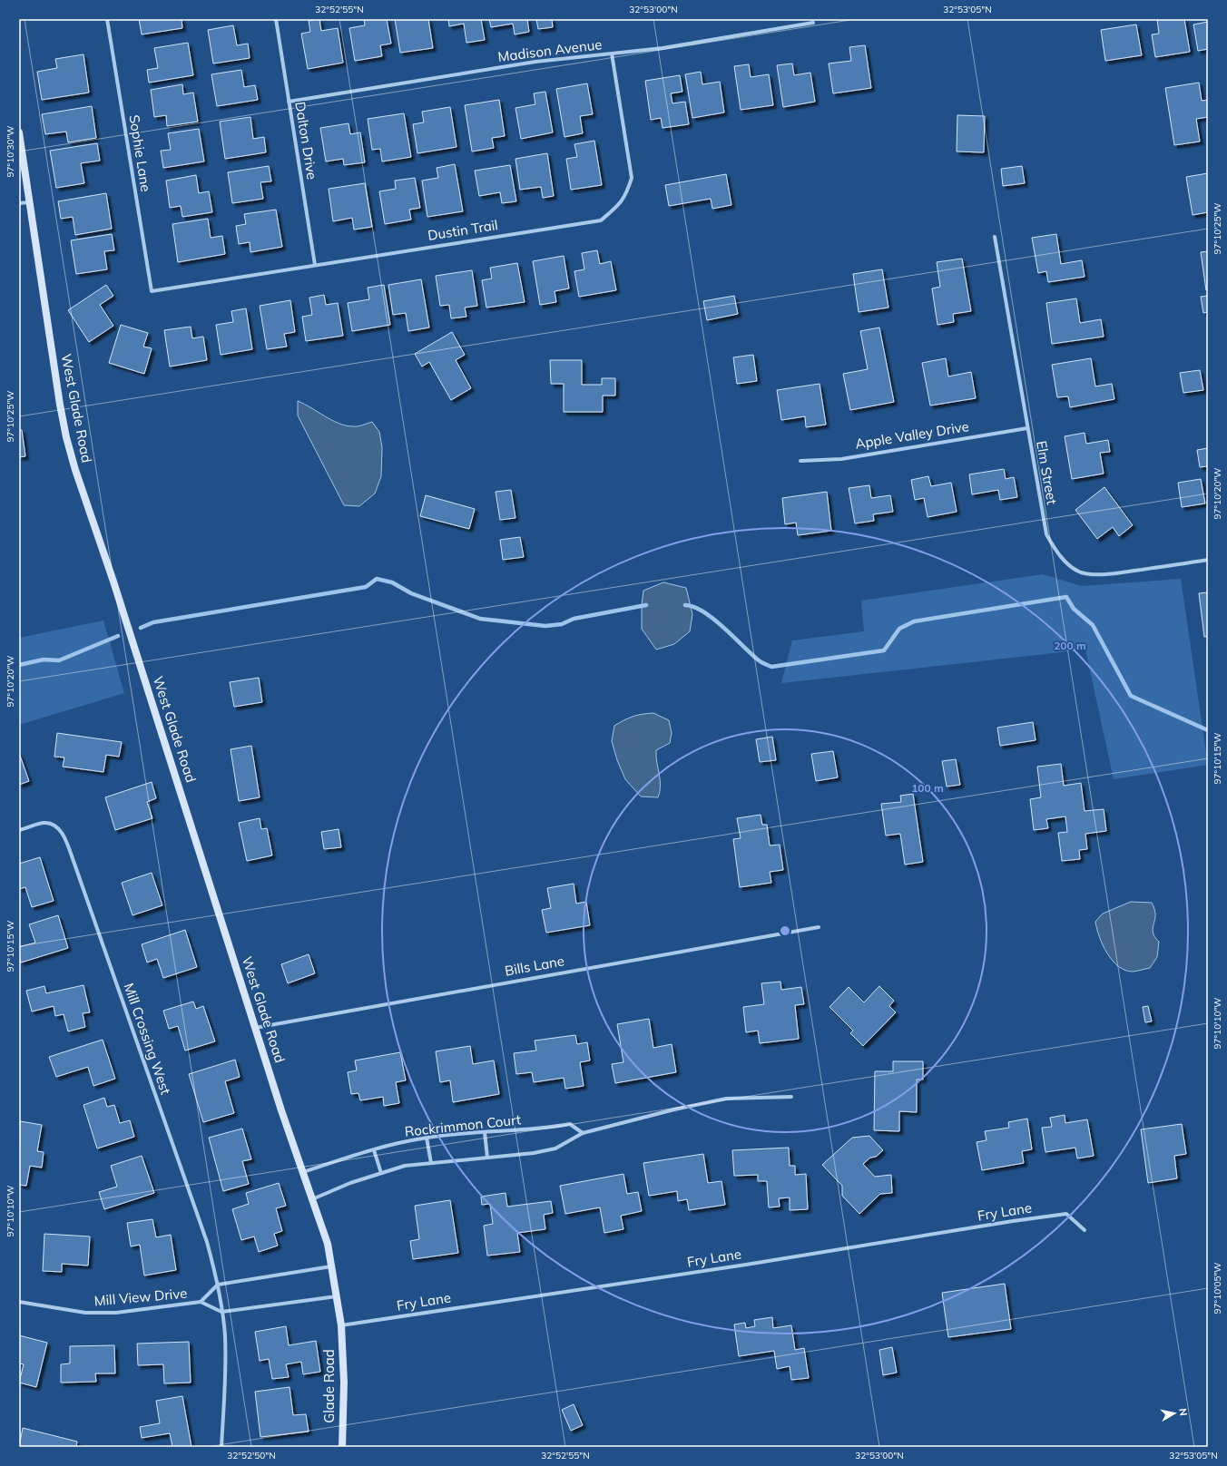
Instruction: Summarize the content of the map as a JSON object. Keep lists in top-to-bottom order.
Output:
{
  "streets": {
    "main road": ["West Glade Road", "Glade Road"],
    "street": [
      "Madison Avenue",
      "Dalton Drive",
      "Sophie Lane",
      "Dustin Trail",
      "Apple Valley Drive",
      "Elm Street",
      "Bills Lane",
      "Mill Crossing West",
      "Rockrimmon Court",
      "Fry Lane",
      "Mill View Drive"
    ]
  },
  "crossings": [
    ["Madison Avenue", "Dalton Drive"],
    ["Madison Avenue", "Dustin Trail"],
    ["Dalton Drive", "Dustin Trail"],
    ["Sophie Lane", "Dustin Trail"],
    ["West Glade Road", "Bills Lane"],
    ["West Glade Road", "Rockrimmon Court"],
    ["West Glade Road", "Fry Lane"],
    ["West Glade Road", "Glade Road"],
    ["Apple Valley Drive", "Elm Street"],
    ["Mill Crossing West", "Mill View Drive"],
    ["Fry Lane", "Glade Road"]
  ],
  "north": "right",
  "coordinates": [
    "32°52'55\"N",
    "32°53'00\"N",
    "32°53'05\"N",
    "97°10'30\"W",
    "97°10'25\"W",
    "97°10'20\"W",
    "97°10'15\"W",
    "97°10'10\"W",
    "97°10'05\"W",
    "32°52'50\"N"
  ],
  "rings": ["200 m", "100 m"]
}
